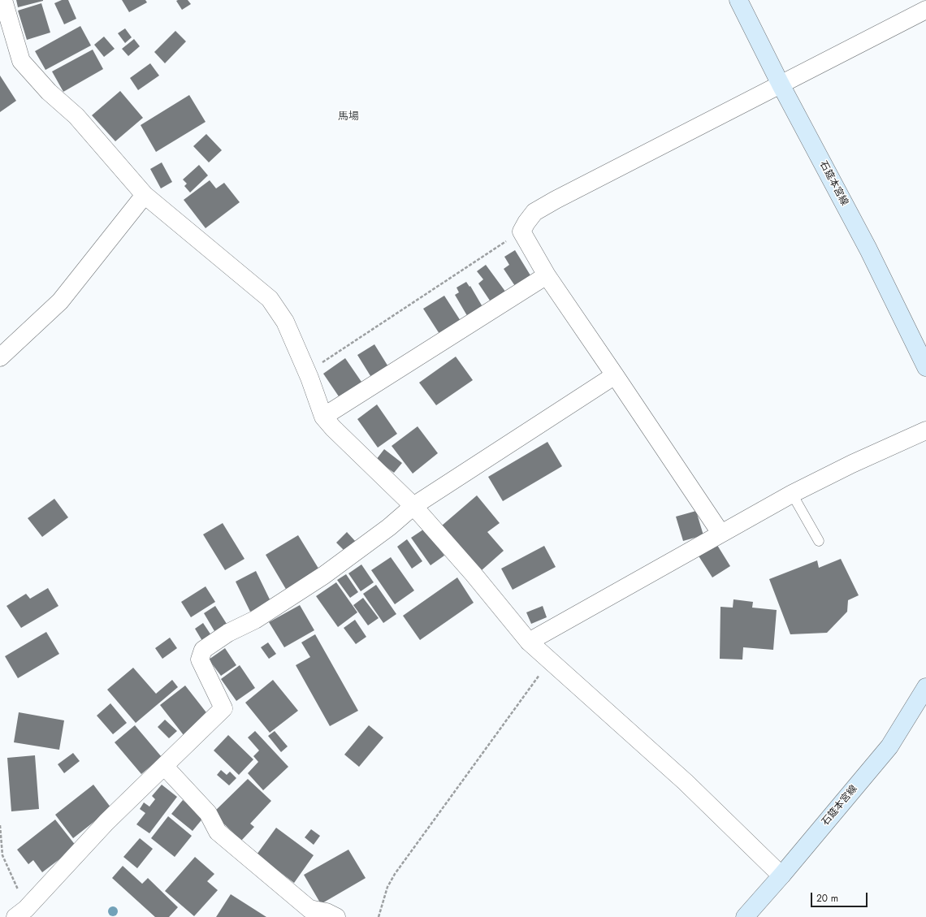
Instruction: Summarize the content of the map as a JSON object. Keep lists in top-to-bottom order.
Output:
{
  "streets": {
    "main road": ["石筵本宮線"]
  },
  "districts": ["馬場"],
  "scale_bar": "20 m"
}
